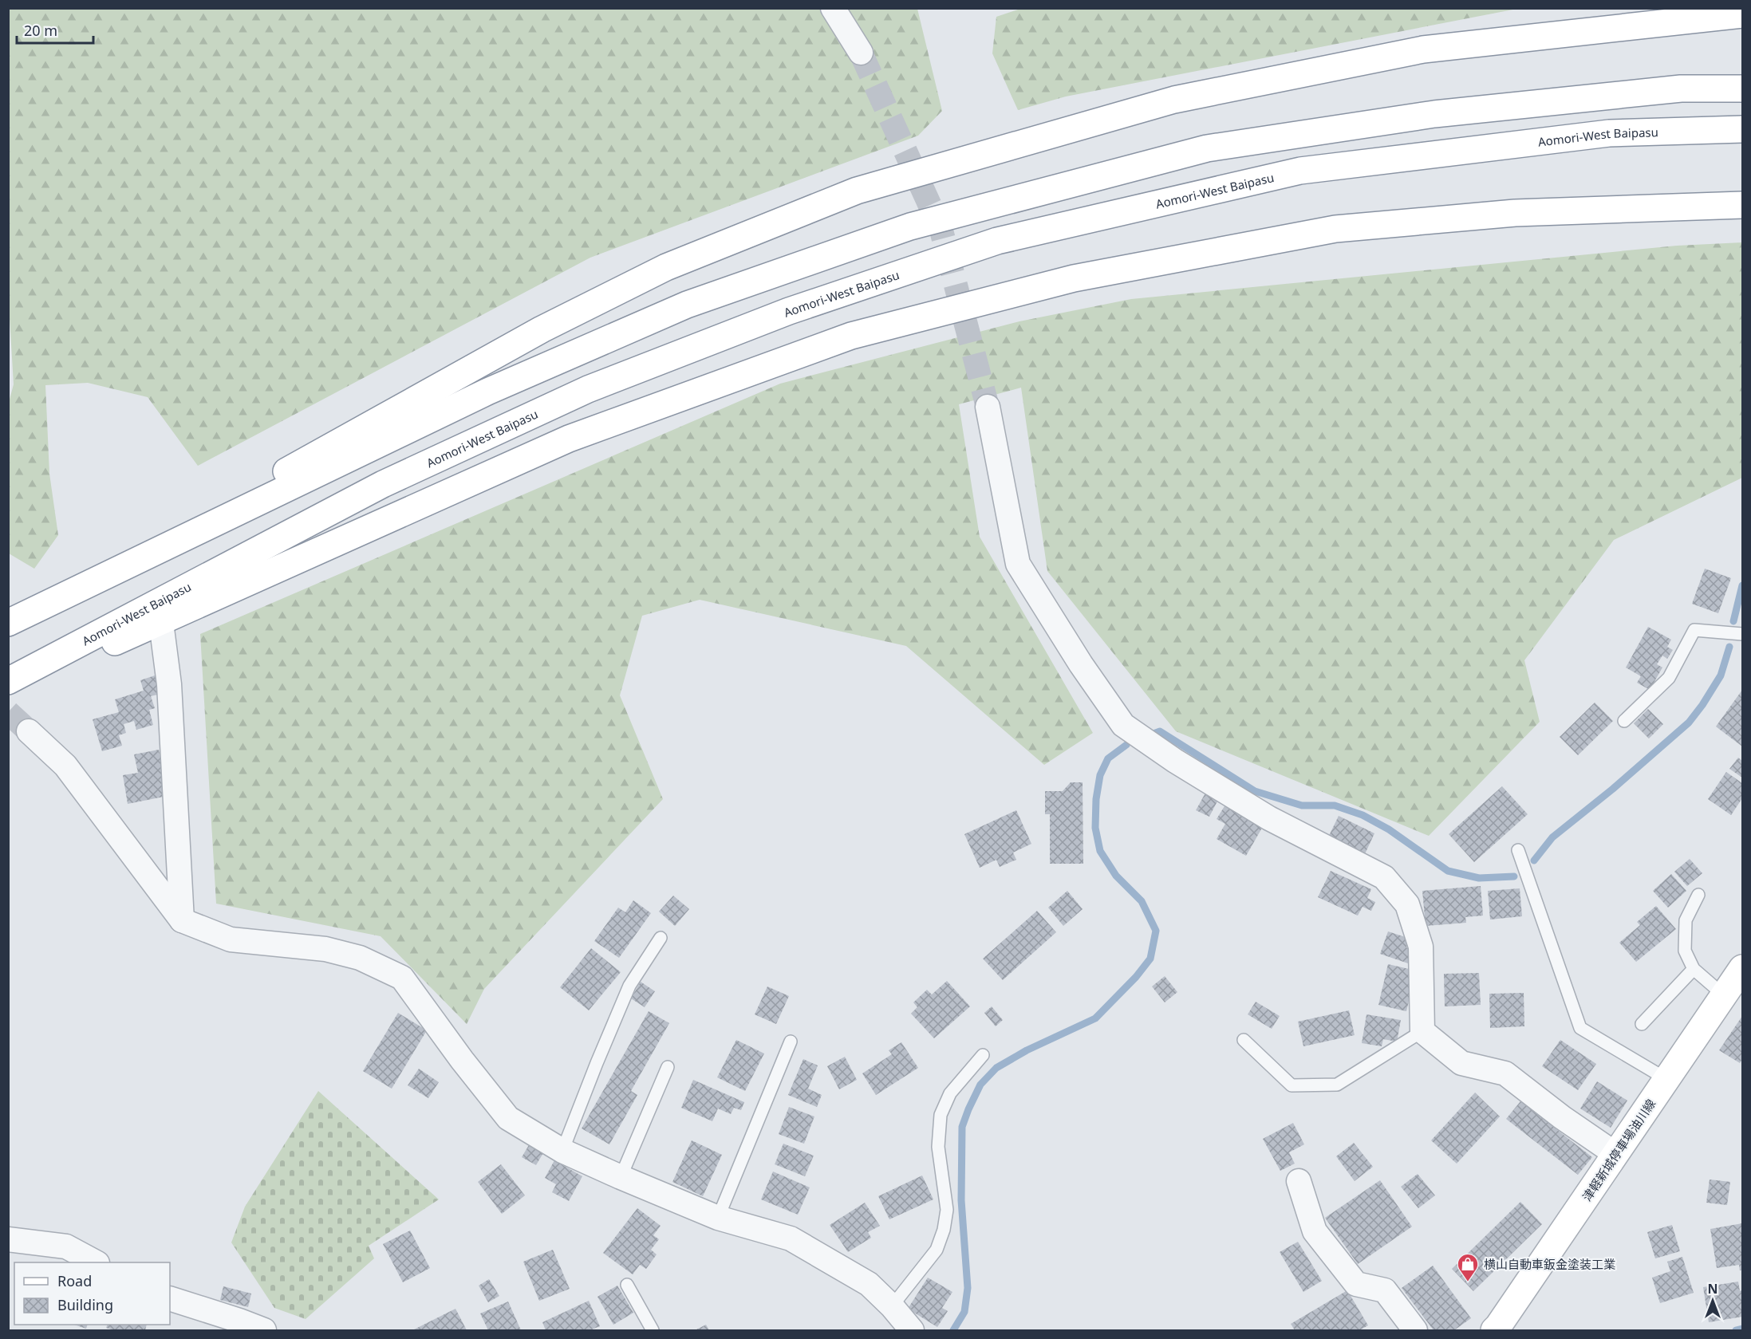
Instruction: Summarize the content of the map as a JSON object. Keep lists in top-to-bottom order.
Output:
{
  "streets": {
    "main road": ["Aomori-West Baipasu", "津軽新城停車場油川線"]
  },
  "places": {
    "shop": ["横山自動車鈑金塗装工業"]
  },
  "legend": ["Road", "Building"],
  "scale_bar": "20 m",
  "north": "top"
}
